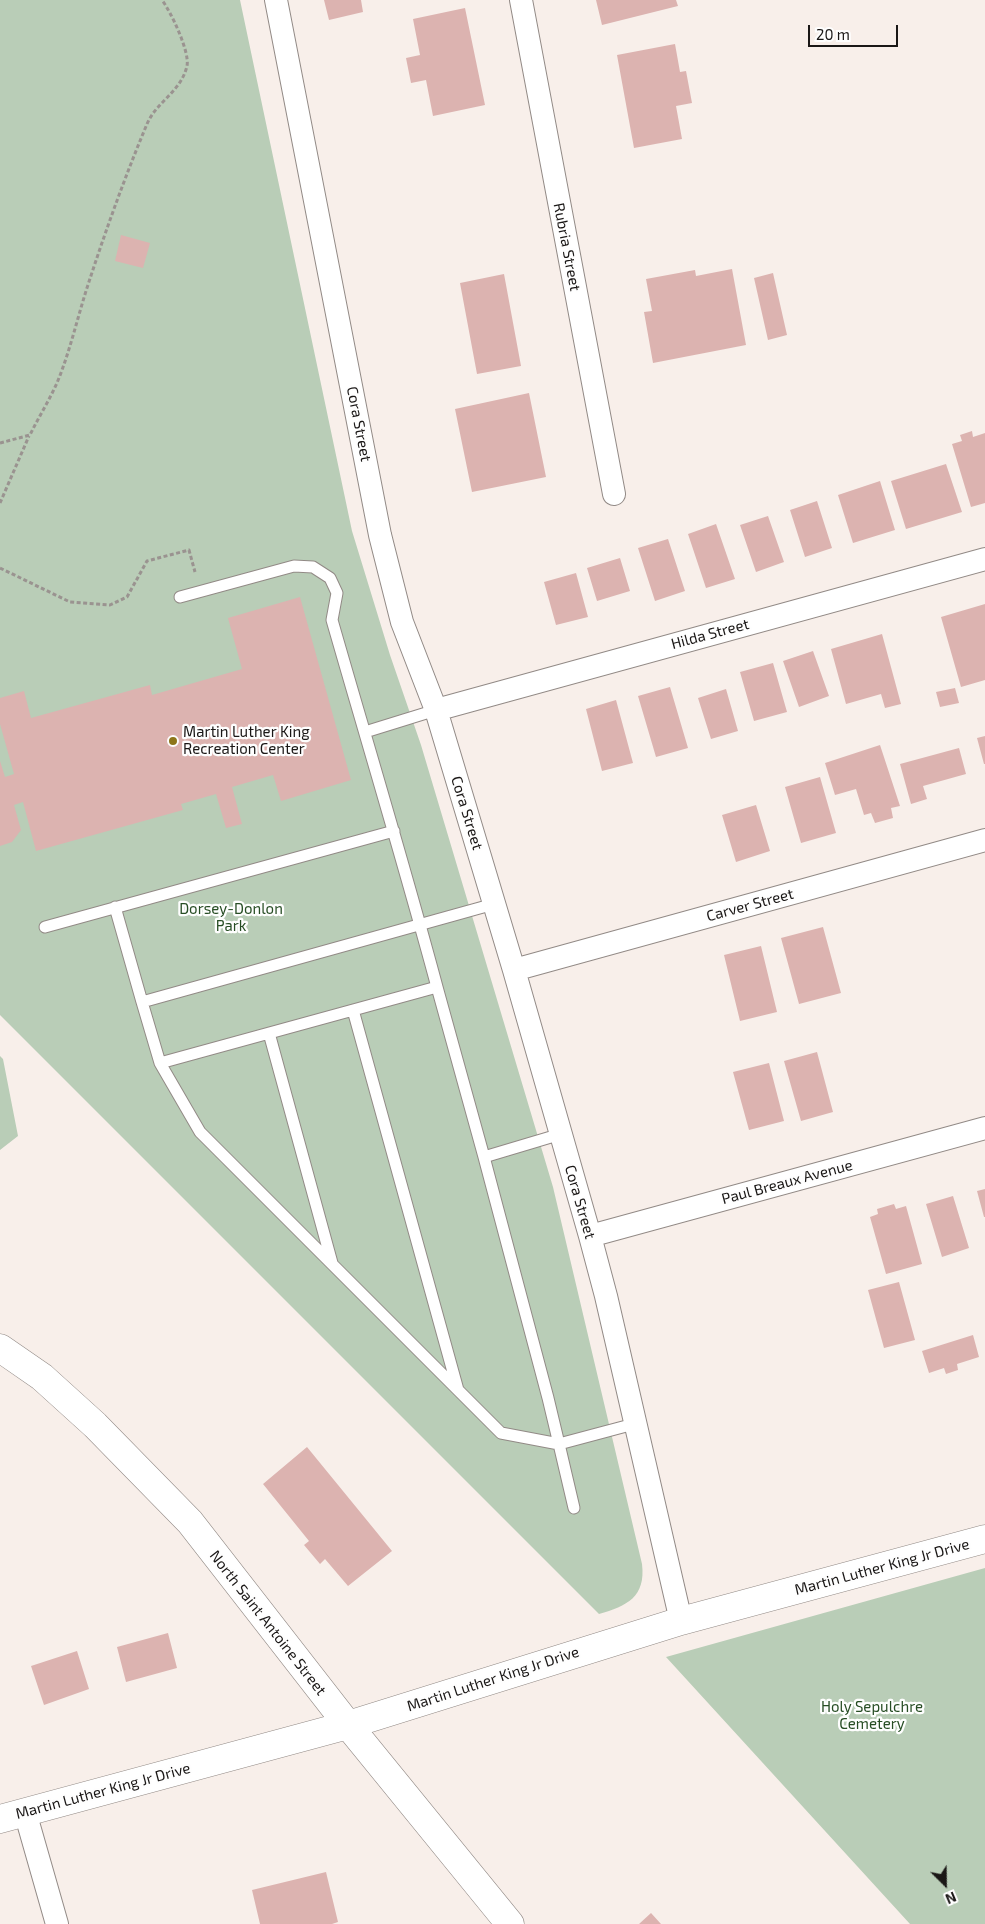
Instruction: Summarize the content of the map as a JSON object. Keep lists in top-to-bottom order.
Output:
{
  "streets": {
    "street": [
      "Rubria Street",
      "Cora Street",
      "Hilda Street",
      "Carver Street",
      "Paul Breaux Avenue",
      "Martin Luther King Jr Drive",
      "North Saint Antoine Street"
    ]
  },
  "crossings": [
    ["Cora Street", "Hilda Street"],
    ["Cora Street", "Carver Street"],
    ["Cora Street", "Paul Breaux Avenue"],
    ["Cora Street", "Martin Luther King Jr Drive"],
    ["Martin Luther King Jr Drive", "North Saint Antoine Street"]
  ],
  "parks": ["Dorsey-Donlon Park", "Holy Sepulchre Cemetery"],
  "places": ["Martin Luther King Recreation Center"],
  "scale_bar": "20 m",
  "north": "bottom right"
}
